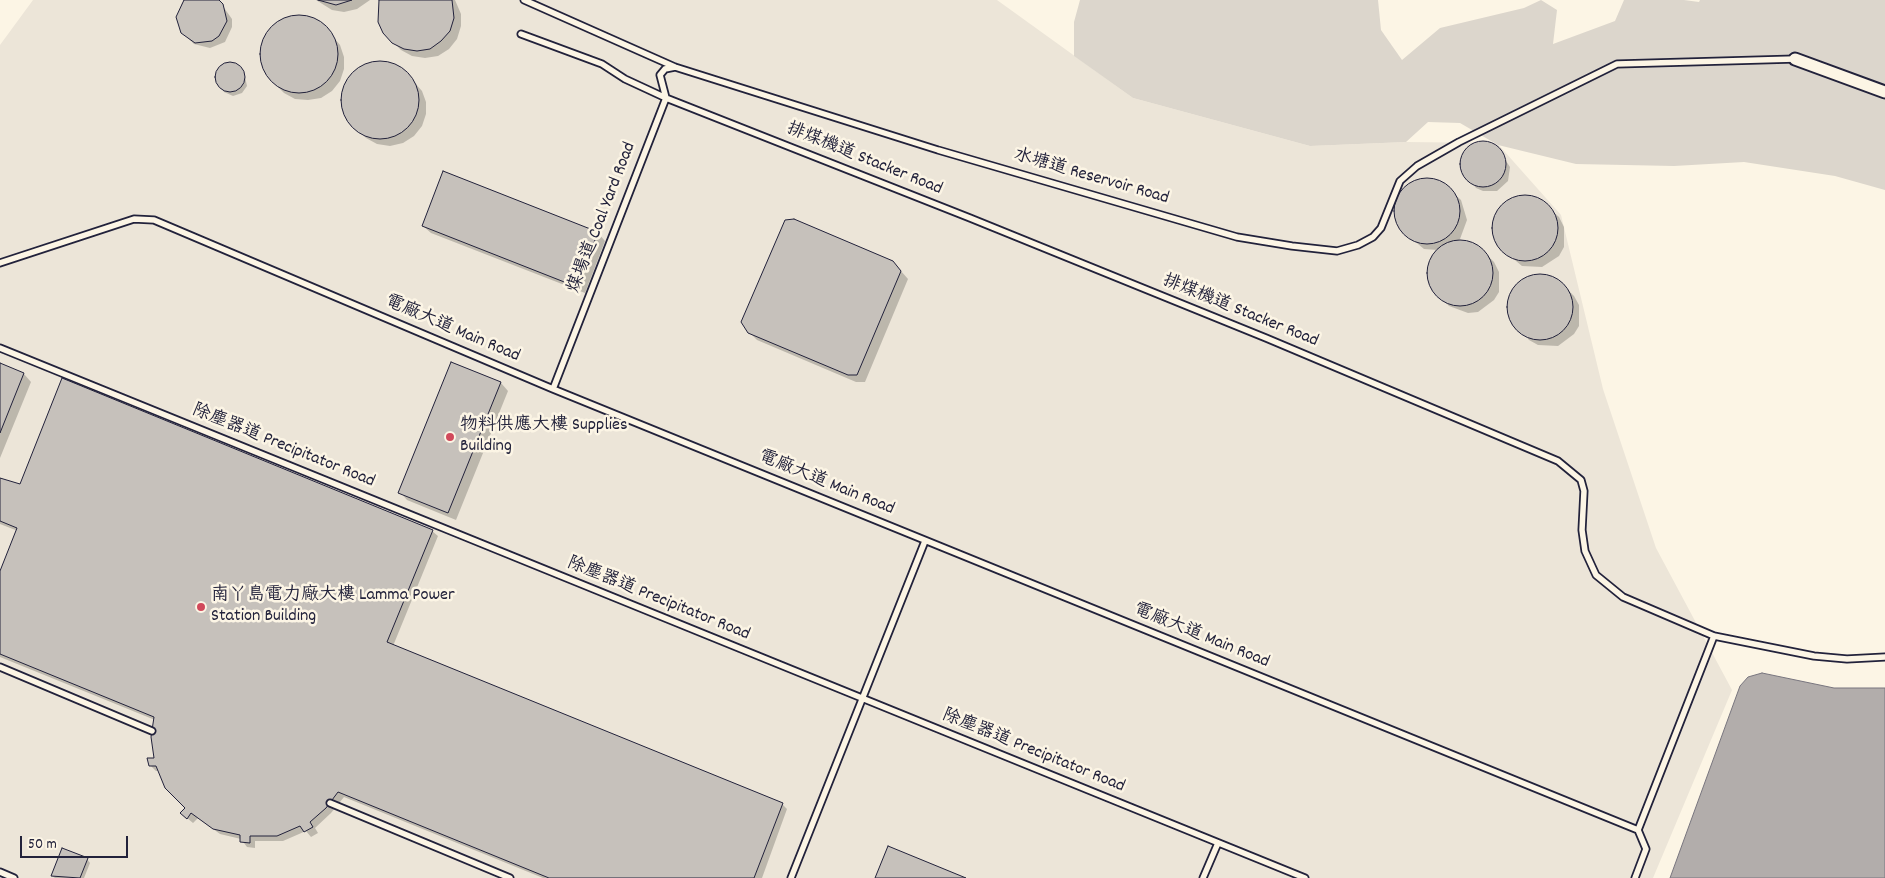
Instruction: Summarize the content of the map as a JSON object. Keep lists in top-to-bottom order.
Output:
{
  "streets": {
    "lane": [
      "排煤機道 Stacker Road",
      "水塘道 Reservoir Road",
      "煤場道 Coal Yard Road",
      "電廠大道 Main Road",
      "除塵器道 Precipitator Road"
    ]
  },
  "crossings": [
    ["排煤機道 Stacker Road", "煤場道 Coal Yard Road"],
    ["煤場道 Coal Yard Road", "電廠大道 Main Road"]
  ],
  "places": ["物料供應大樓 Supplies Building", "南丫島電力廠大樓 Lamma Power Station Building"],
  "scale_bar": "50 m"
}
